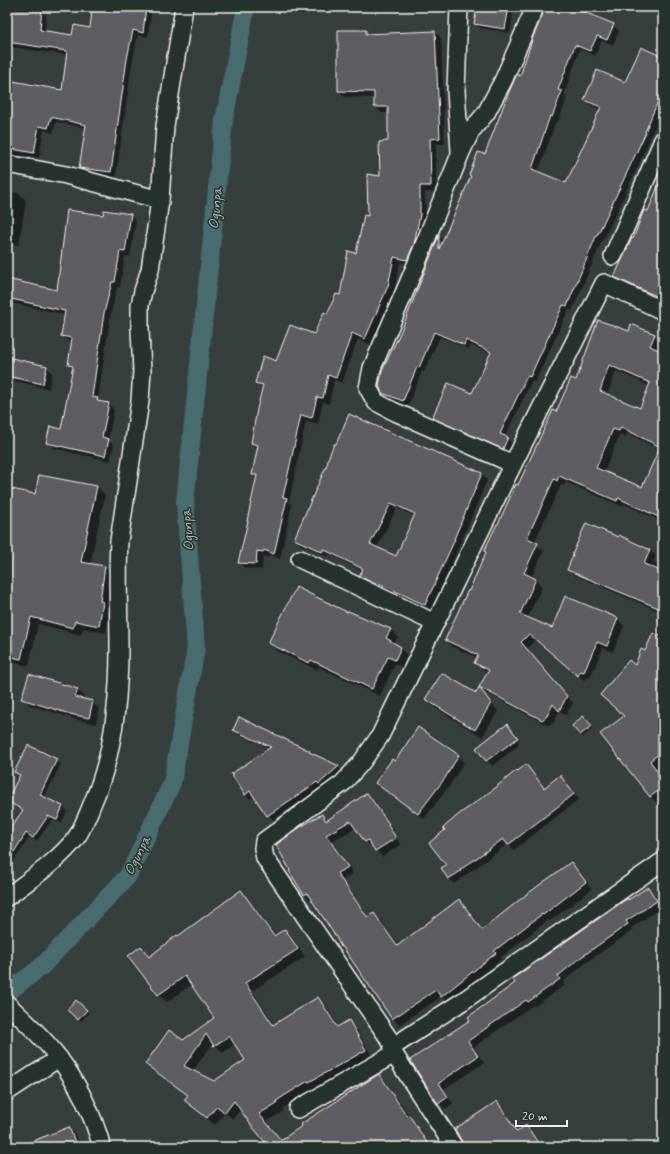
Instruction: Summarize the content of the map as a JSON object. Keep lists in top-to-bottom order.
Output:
{
  "water": ["Ogunpa"],
  "scale_bar": "20 m"
}
